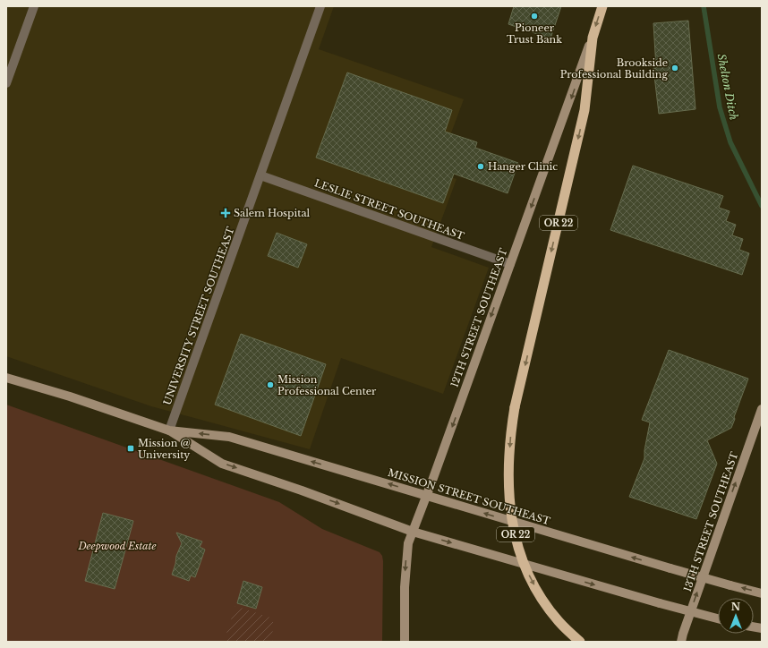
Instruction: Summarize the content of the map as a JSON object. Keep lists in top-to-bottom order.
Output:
{
  "streets": {
    "highway": ["OR 22", "12TH STREET SOUTHEAST"],
    "main road": ["MISSION STREET SOUTHEAST", "13TH STREET SOUTHEAST"],
    "street": ["LESLIE STREET SOUTHEAST", "UNIVERSITY STREET SOUTHEAST"]
  },
  "crossings": [
    ["LESLIE STREET SOUTHEAST", "UNIVERSITY STREET SOUTHEAST"],
    ["LESLIE STREET SOUTHEAST", "12TH STREET SOUTHEAST"],
    ["OR 22", "12TH STREET SOUTHEAST"],
    ["UNIVERSITY STREET SOUTHEAST", "MISSION STREET SOUTHEAST"],
    ["12TH STREET SOUTHEAST", "MISSION STREET SOUTHEAST"]
  ],
  "one_way": ["13TH STREET SOUTHEAST"],
  "water": ["Shelton Ditch"],
  "parks": ["Deepwood Estate"],
  "places": {
    "other": [
      "Pioneer Trust Bank",
      "Brookside Professional Building",
      "Hanger Clinic",
      "Mission Professional Center"
    ],
    "health": ["Salem Hospital"],
    "transit": ["Mission @ University"]
  },
  "north": "top"
}
